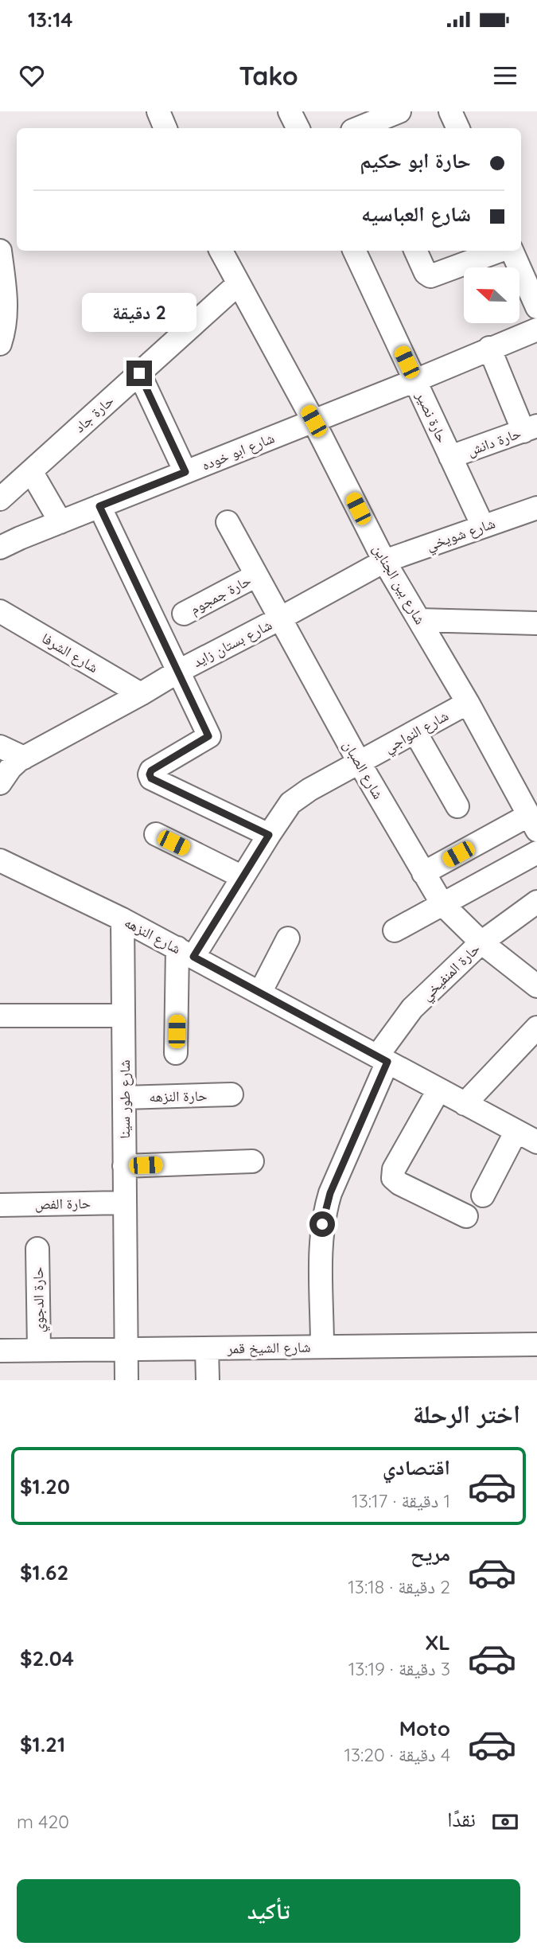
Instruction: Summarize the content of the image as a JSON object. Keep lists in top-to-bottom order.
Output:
{
  "streets": {
    "street": [
      "حارة جاد",
      "حارة نصير",
      "حارة دانش",
      "شارع ابو خوده",
      "شارع شويخي",
      "شارع بين الجناين",
      "حارة جمجوم",
      "شارع بستان زايد",
      "شارع الشرفا",
      "شارع النواجي",
      "شارع الصبان",
      "شارع النزهه",
      "حارة المنفيخي",
      "حارة النزهه",
      "شارع طور سينا",
      "حارة الفص",
      "حارة الدجوي",
      "شارع الشيخ قمر"
    ]
  },
  "crossings": [
    ["حارة جاد", "شارع بين الجناين"],
    ["حارة نصير", "حارة دانش"],
    ["حارة نصير", "شارع ابو خوده"],
    ["حارة نصير", "شارع شويخي"],
    ["شارع ابو خوده", "شارع بين الجناين"],
    ["شارع شويخي", "شارع بين الجناين"],
    ["شارع شويخي", "شارع بستان زايد"],
    ["شارع بين الجناين", "شارع بستان زايد"],
    ["شارع بين الجناين", "شارع النواجي"],
    ["حارة جمجوم", "شارع الصبان"],
    ["شارع بستان زايد", "شارع الشرفا"],
    ["شارع بستان زايد", "شارع الصبان"],
    ["شارع النواجي", "شارع الصبان"],
    ["شارع النواجي", "شارع النزهه"],
    ["شارع الصبان", "حارة المنفيخي"],
    ["شارع النزهه", "حارة المنفيخي"],
    ["شارع النزهه", "شارع طور سينا"],
    ["حارة المنفيخي", "شارع الشيخ قمر"],
    ["حارة النزهه", "شارع طور سينا"],
    ["شارع طور سينا", "حارة الفص"],
    ["شارع طور سينا", "شارع الشيخ قمر"],
    ["حارة الدجوي", "شارع الشيخ قمر"]
  ],
  "north": "left",
  "page": {
    "status": "13:14",
    "header": "Tako",
    "banner": ["حارة ابو حكيم", "شارع العباسيه"],
    "bubble": "2 دقيقة",
    "heading": "اختر الرحلة",
    "list": [
      {
        "name": "اقتصادي",
        "note": "1 دقيقة · 13:17",
        "value": "$1.20"
      },
      {
        "name": "مريح",
        "note": "2 دقيقة · 13:18",
        "value": "$1.62"
      },
      {
        "name": "XL",
        "note": "3 دقيقة · 13:19",
        "value": "$2.04"
      },
      {
        "name": "Moto",
        "note": "4 دقيقة · 13:20",
        "value": "$1.21"
      }
    ],
    "pay": ["نقدًا", "420 m"],
    "buttons": "تأكيد"
  }
}
